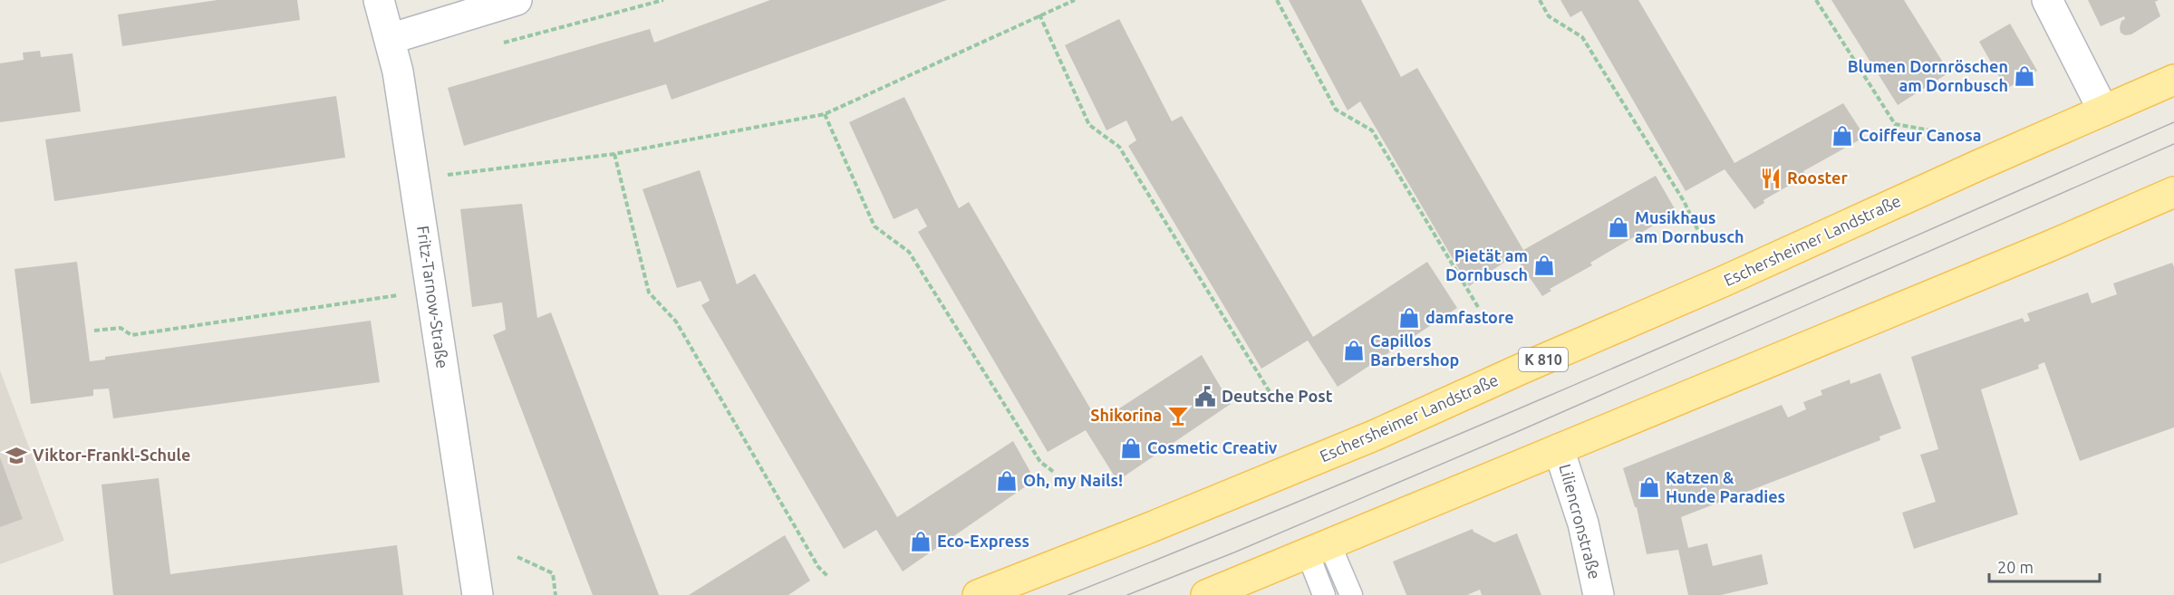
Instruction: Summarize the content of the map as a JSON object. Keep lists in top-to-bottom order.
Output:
{
  "streets": {
    "main road": ["Eschersheimer Landstraße", "K 810"],
    "street": ["Fritz-Tarnow-Straße", "Liliencronstraße"]
  },
  "places": {
    "shop": [
      "Blumen Dornröschen am Dornbusch",
      "Coiffeur Canosa",
      "Musikhaus am Dornbusch",
      "Pietät am Dornbusch",
      "damfastore",
      "Capillos Barbershop",
      "Cosmetic Creativ",
      "Oh, my Nails!",
      "Katzen & Hunde Paradies",
      "Eco-Express"
    ],
    "restaurant": ["Rooster"],
    "public building": ["Deutsche Post"],
    "bar": ["Shikorina"],
    "school or university": ["Viktor-Frankl-Schule"]
  },
  "scale_bar": "20 m"
}
